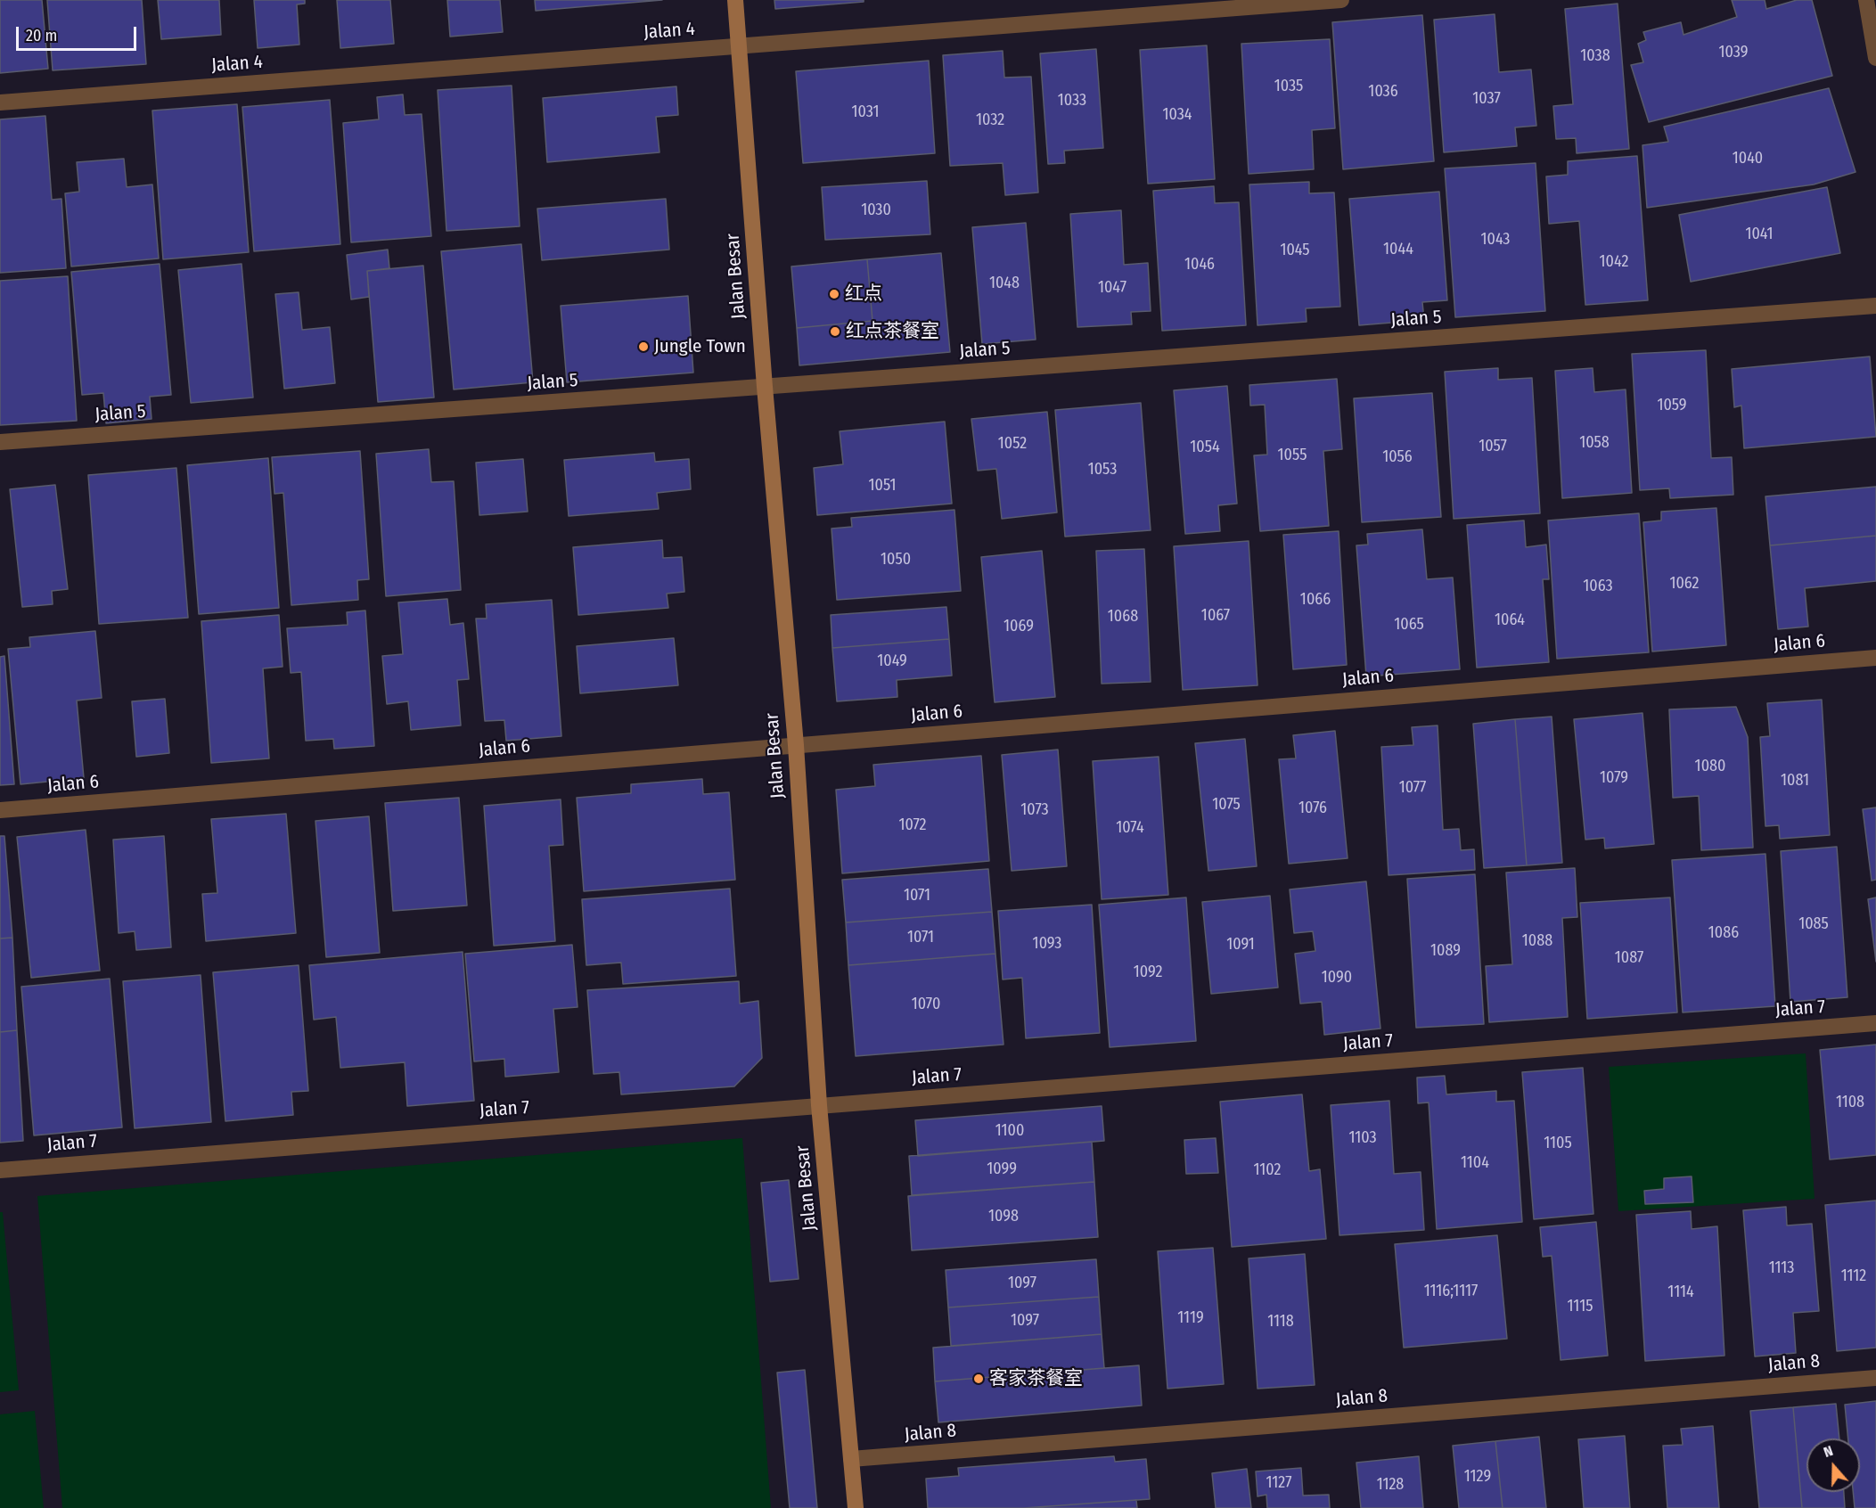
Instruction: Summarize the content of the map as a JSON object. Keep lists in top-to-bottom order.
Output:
{
  "streets": {
    "main road": ["Jalan Besar"],
    "street": [
      "Jalan 4",
      "Jalan 5",
      "Jalan 6",
      "Jalan 7",
      "Jalan 8"
    ]
  },
  "crossings": [
    ["Jalan 4", "Jalan Besar"],
    ["Jalan Besar", "Jalan 5"],
    ["Jalan Besar", "Jalan 6"],
    ["Jalan Besar", "Jalan 7"],
    ["Jalan Besar", "Jalan 8"]
  ],
  "places": [
    "红点",
    "红点茶餐室",
    "Jungle Town",
    "客家茶餐室"
  ],
  "house_numbers": [
    "1039",
    "1038",
    "1035",
    "1036",
    "1037",
    "1033",
    "1031",
    "1034",
    "1032",
    "1040",
    "1030",
    "1041",
    "1043",
    "1044",
    "1045",
    "1042",
    "1046",
    "1048",
    "1047",
    "1059",
    "1058",
    "1052",
    "1057",
    "1054",
    "1055",
    "1056",
    "1053",
    "1051",
    "1050",
    "1062",
    "1063",
    "1066",
    "1067",
    "1068",
    "1064",
    "1065",
    "1069",
    "1049",
    "1080",
    "1079",
    "1081",
    "1077",
    "1075",
    "1076",
    "1073",
    "1072",
    "1074",
    "1071",
    "1085",
    "1086",
    "1071",
    "1088",
    "1093",
    "1091",
    "1089",
    "1087",
    "1092",
    "1090",
    "1070",
    "1108",
    "1100",
    "1103",
    "1105",
    "1104",
    "1099",
    "1102",
    "1098",
    "1113",
    "1112",
    "1097",
    "1116;1117",
    "1114",
    "1115",
    "1119",
    "1097",
    "1118",
    "1129",
    "1127",
    "1128"
  ],
  "scale_bar": "20 m",
  "north": "top"
}
